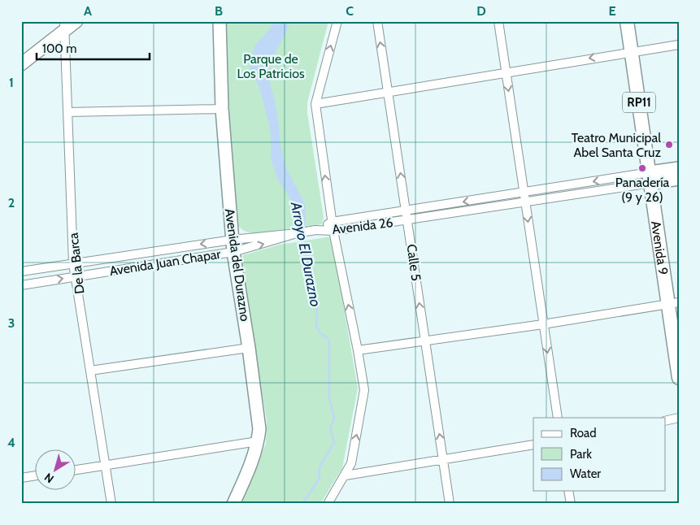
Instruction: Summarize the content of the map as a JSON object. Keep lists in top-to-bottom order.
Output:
{
  "streets": {
    "main road": [
      "RP11",
      "Avenida 26",
      "Avenida 9",
      "Avenida del Durazno"
    ],
    "street": ["Avenida Juan Chapar", "Calle 5", "De la Barca"]
  },
  "crossings": [
    ["Avenida 26", "Avenida 9"],
    ["Avenida 26", "Calle 5"],
    ["Avenida Juan Chapar", "De la Barca"],
    ["Avenida Juan Chapar", "Avenida del Durazno"]
  ],
  "water": ["Arroyo El Durazno"],
  "parks": ["Parque de Los Patricios"],
  "places": ["Teatro Municipal Abel Santa Cruz", "Panadería (9 y 26)"],
  "legend": ["Road", "Park", "Water"],
  "scale_bar": "100 m",
  "north": "bottom left",
  "grid": {
    "columns": [
      "A",
      "B",
      "C",
      "D",
      "E"
    ],
    "rows": [
      "1",
      "2",
      "3",
      "4"
    ]
  }
}
